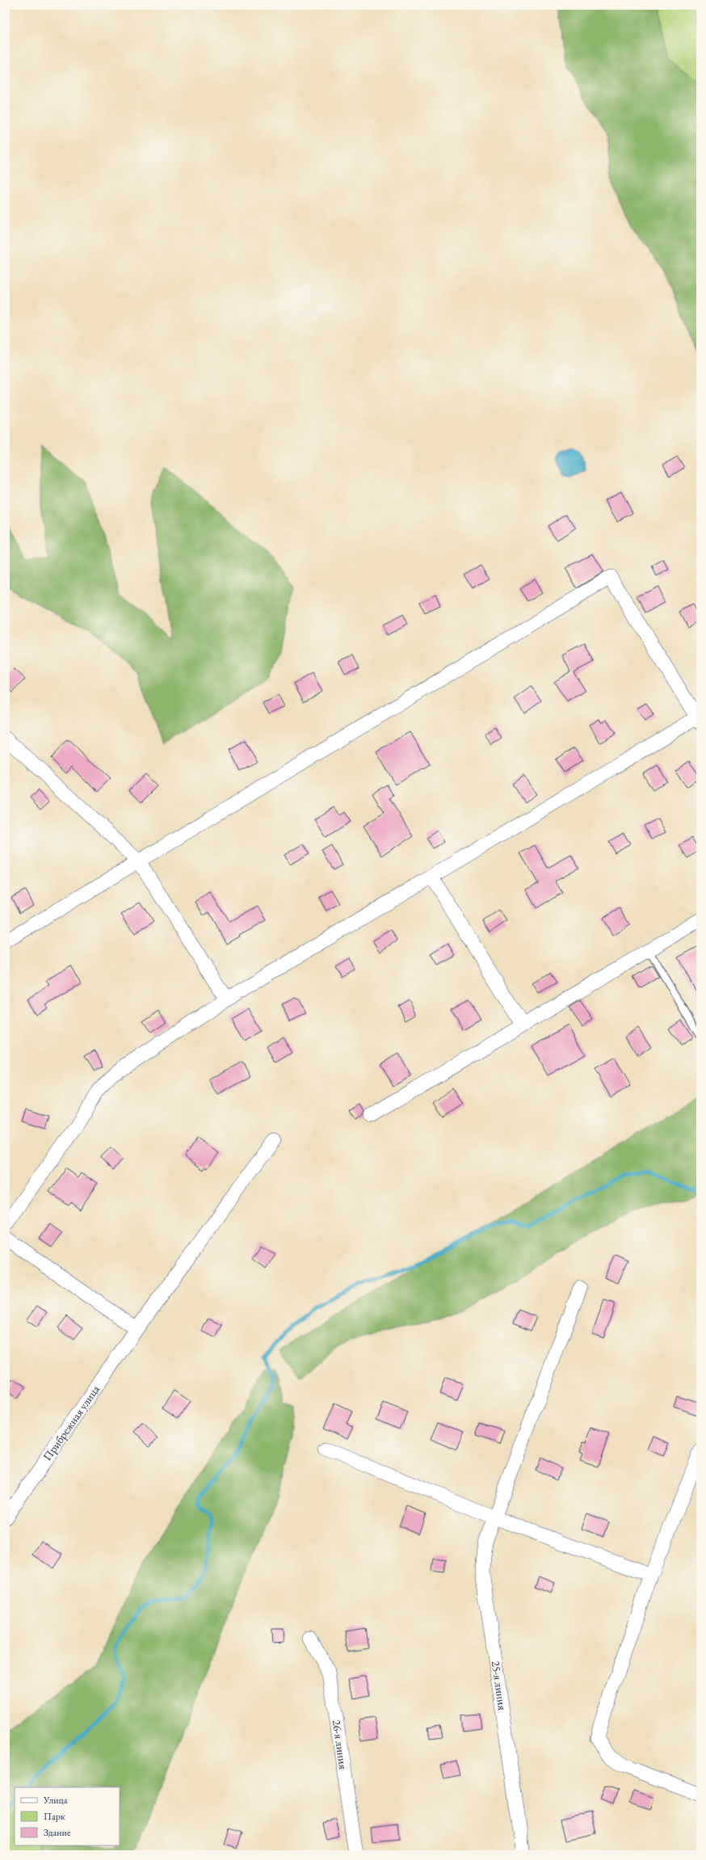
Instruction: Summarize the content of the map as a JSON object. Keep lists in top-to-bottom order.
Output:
{
  "streets": {
    "street": ["Прибрежная улица", "25-я линия", "26-я линия"]
  },
  "legend": ["Улица", "Парк", "Здание"]
}
